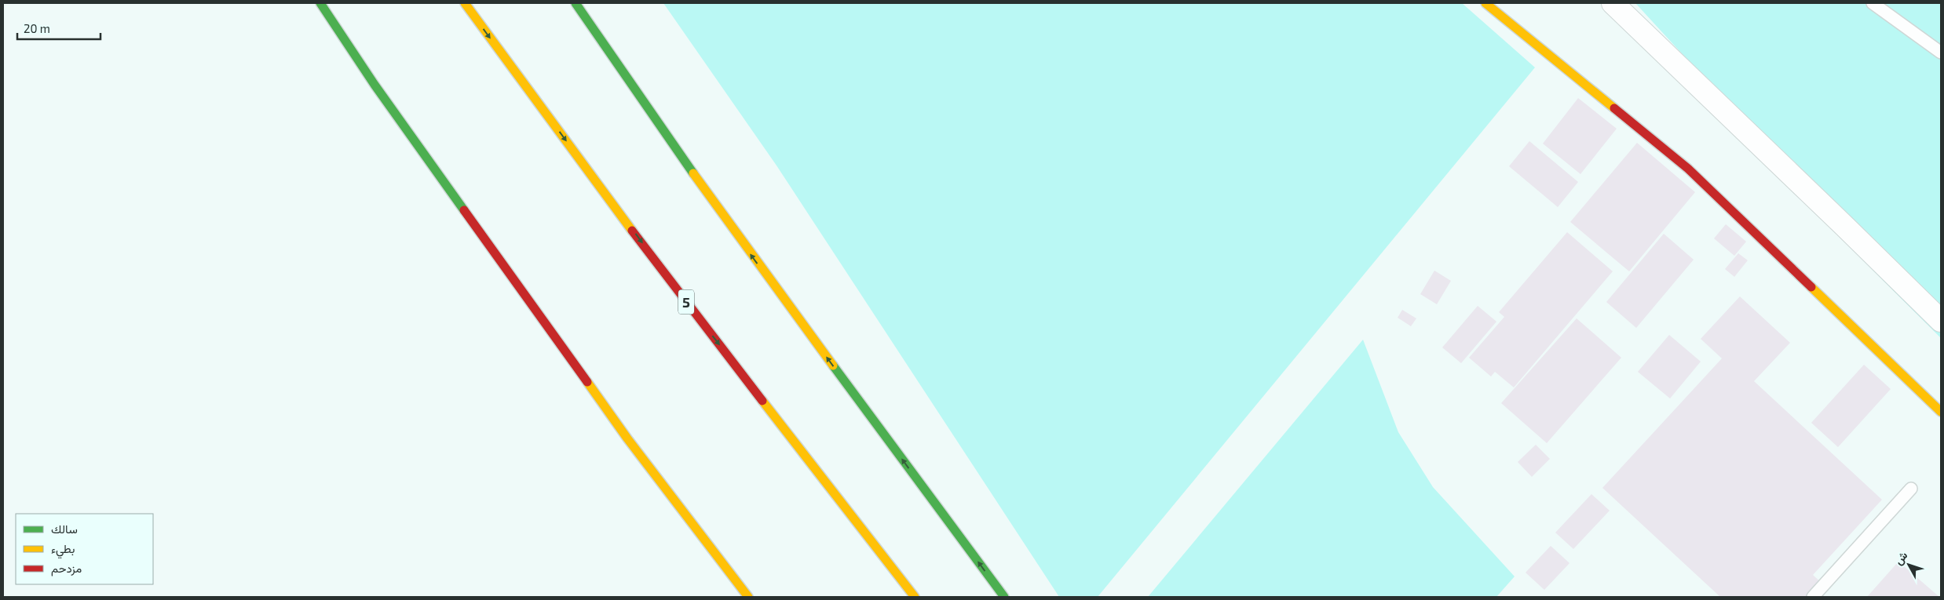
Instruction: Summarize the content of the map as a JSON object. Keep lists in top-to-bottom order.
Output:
{
  "streets": {
    "main road": ["5"]
  },
  "legend": ["سالك", "بطيء", "مزدحم"],
  "scale_bar": "20 m",
  "north": "top left"
}
